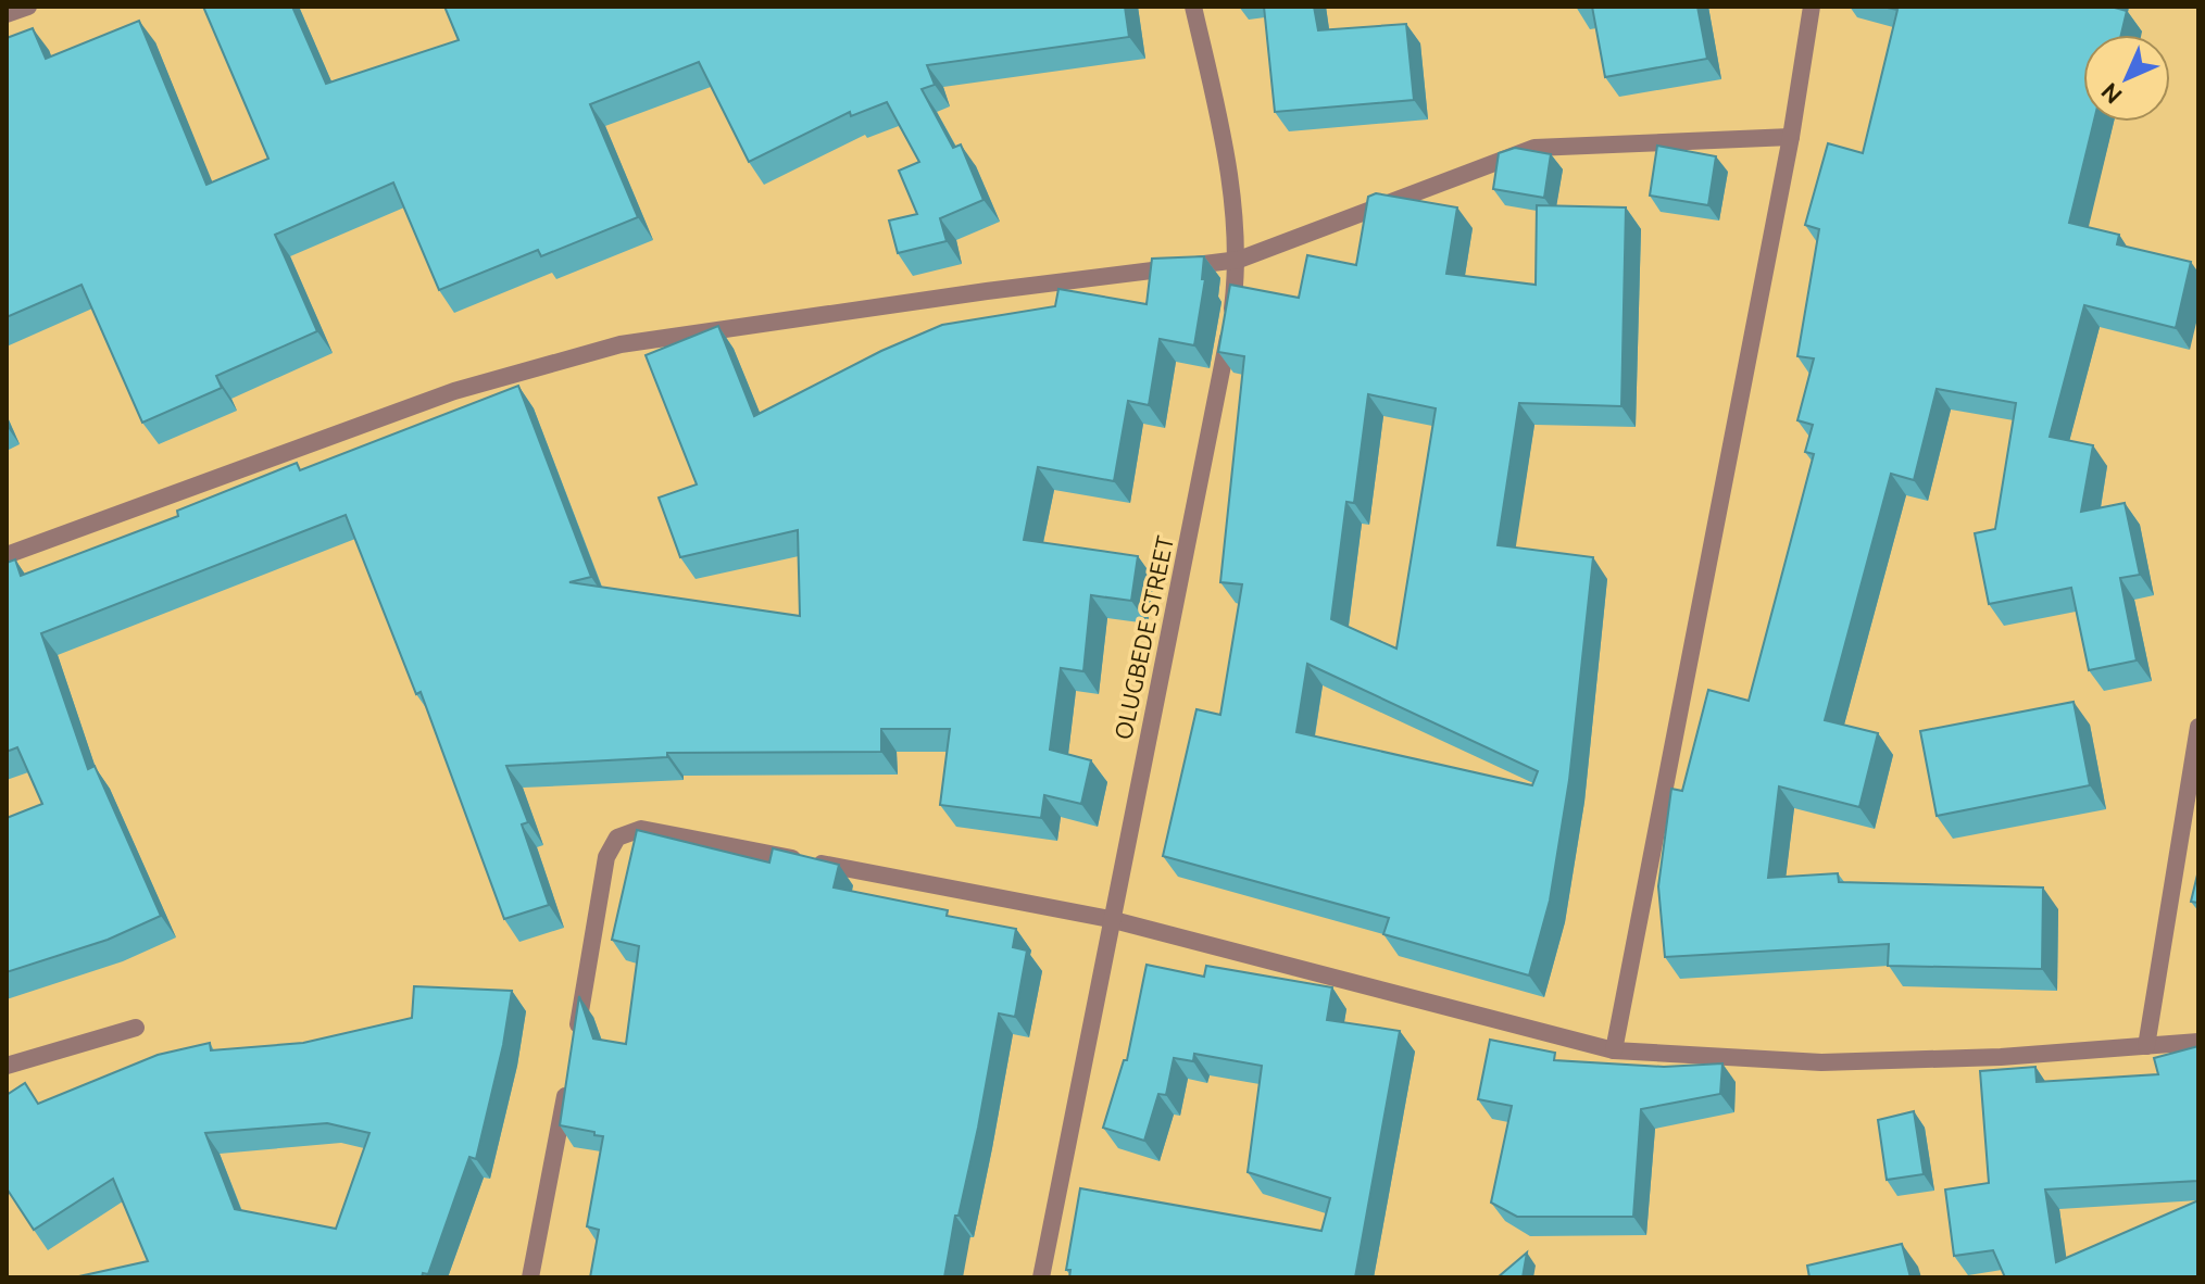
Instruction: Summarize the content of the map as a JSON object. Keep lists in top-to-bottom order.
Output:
{
  "streets": {
    "street": ["OLUGBEDE STREET"]
  },
  "north": "bottom left"
}
